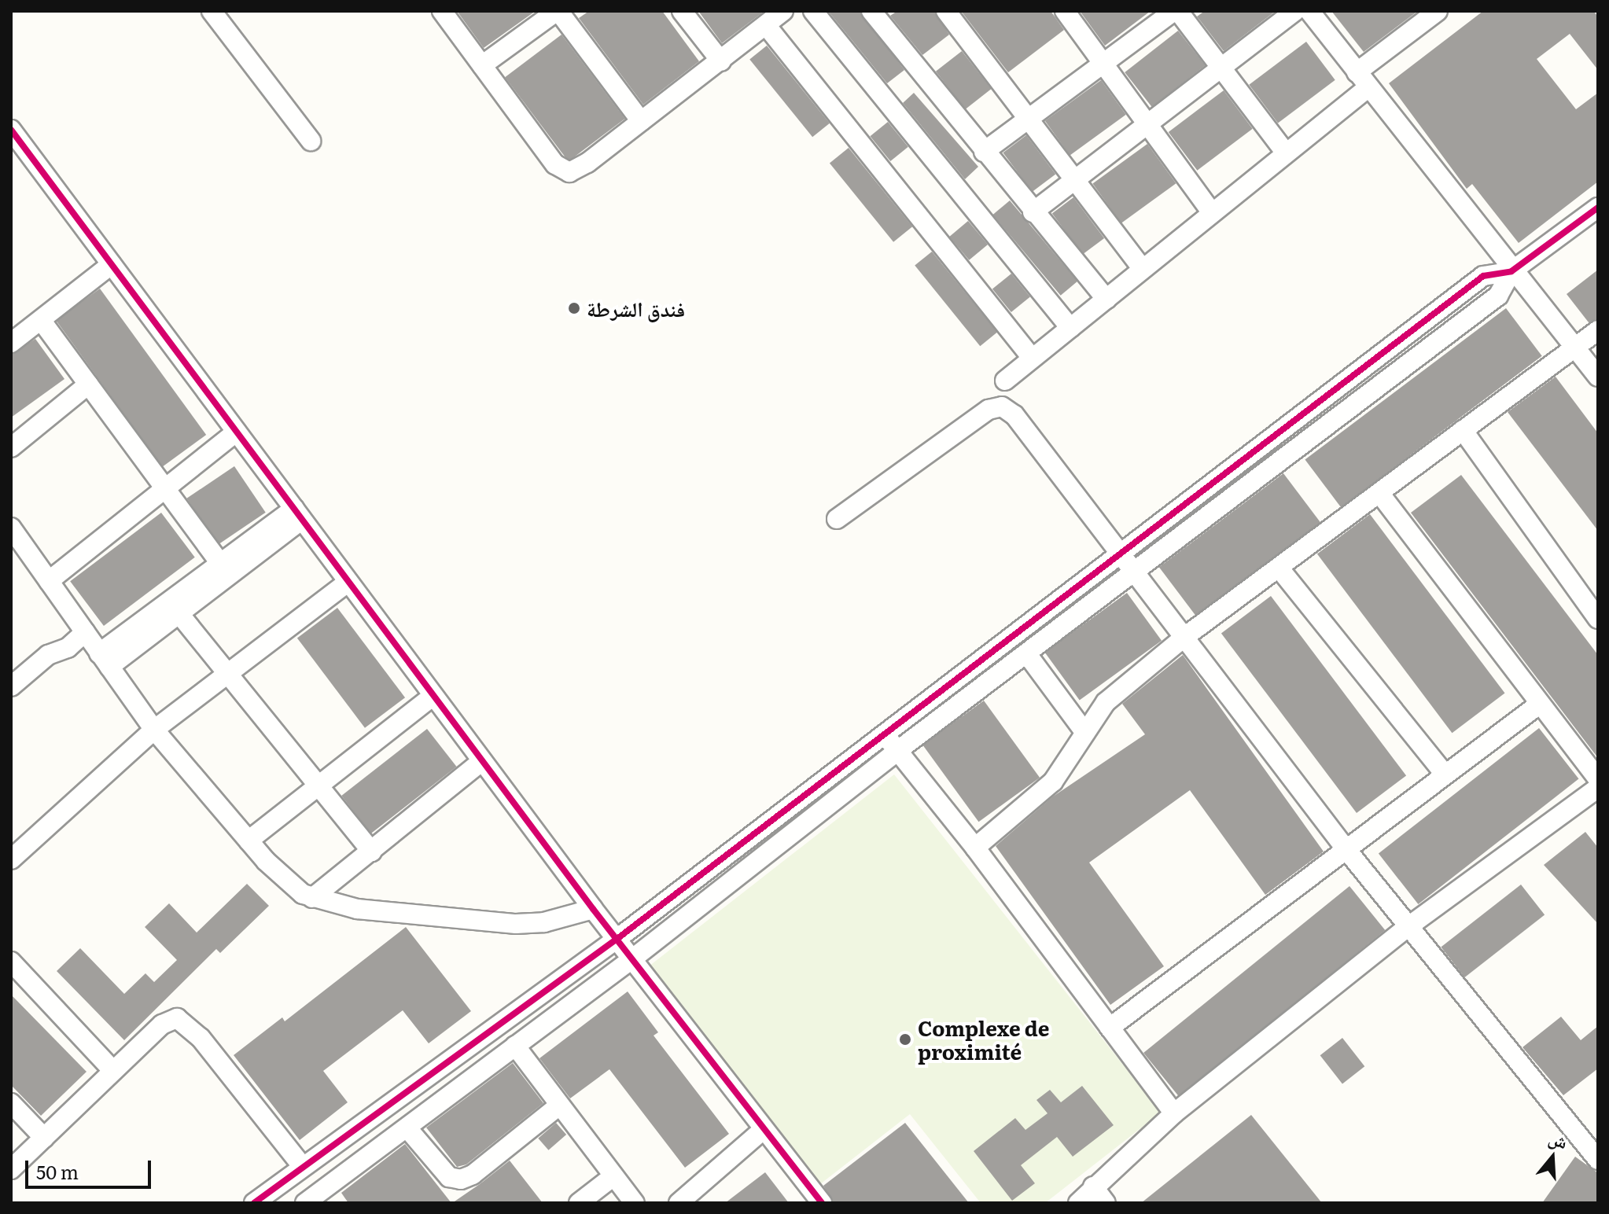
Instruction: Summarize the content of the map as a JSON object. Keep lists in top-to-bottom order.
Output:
{
  "places": ["فندق الشرطة", "Complexe de proximité"],
  "scale_bar": "50 m",
  "north": "top"
}
